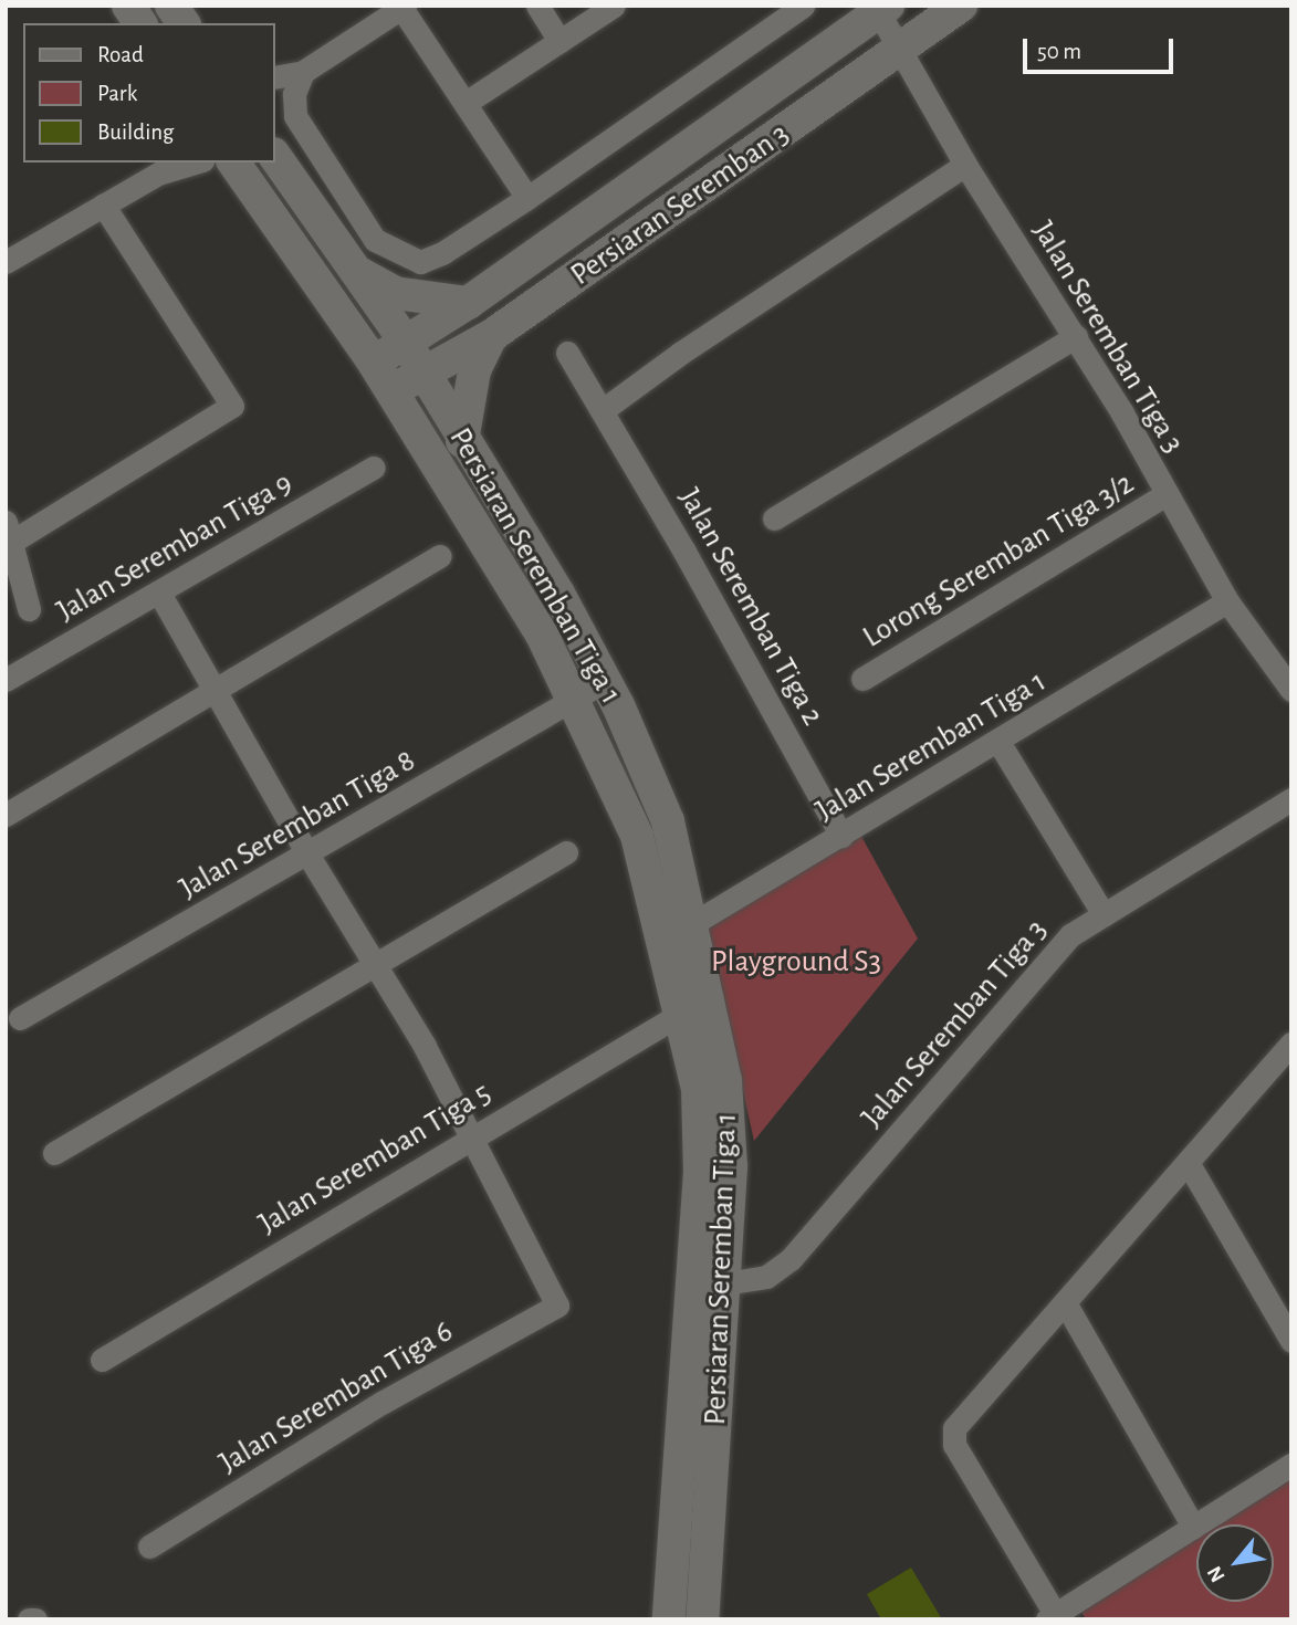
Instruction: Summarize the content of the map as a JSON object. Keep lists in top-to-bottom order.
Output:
{
  "streets": {
    "main road": ["Persiaran Seremban 3", "Persiaran Seremban Tiga 1"],
    "street": [
      "Jalan Seremban Tiga 3",
      "Jalan Seremban Tiga 9",
      "Lorong Seremban Tiga 3/2",
      "Jalan Seremban Tiga 2",
      "Jalan Seremban Tiga 1",
      "Jalan Seremban Tiga 8",
      "Jalan Seremban Tiga 5",
      "Jalan Seremban Tiga 6"
    ]
  },
  "crossings": [
    ["Persiaran Seremban 3", "Jalan Seremban Tiga 3"],
    ["Persiaran Seremban 3", "Persiaran Seremban Tiga 1"],
    ["Jalan Seremban Tiga 3", "Lorong Seremban Tiga 3/2"],
    ["Jalan Seremban Tiga 3", "Persiaran Seremban Tiga 1"],
    ["Jalan Seremban Tiga 3", "Jalan Seremban Tiga 1"],
    ["Persiaran Seremban Tiga 1", "Jalan Seremban Tiga 1"],
    ["Persiaran Seremban Tiga 1", "Jalan Seremban Tiga 8"],
    ["Persiaran Seremban Tiga 1", "Jalan Seremban Tiga 5"],
    ["Jalan Seremban Tiga 2", "Jalan Seremban Tiga 1"],
    ["Jalan Seremban Tiga 5", "Jalan Seremban Tiga 6"]
  ],
  "parks": ["Playground S3"],
  "legend": ["Road", "Park", "Building"],
  "scale_bar": "50 m",
  "north": "bottom left"
}
